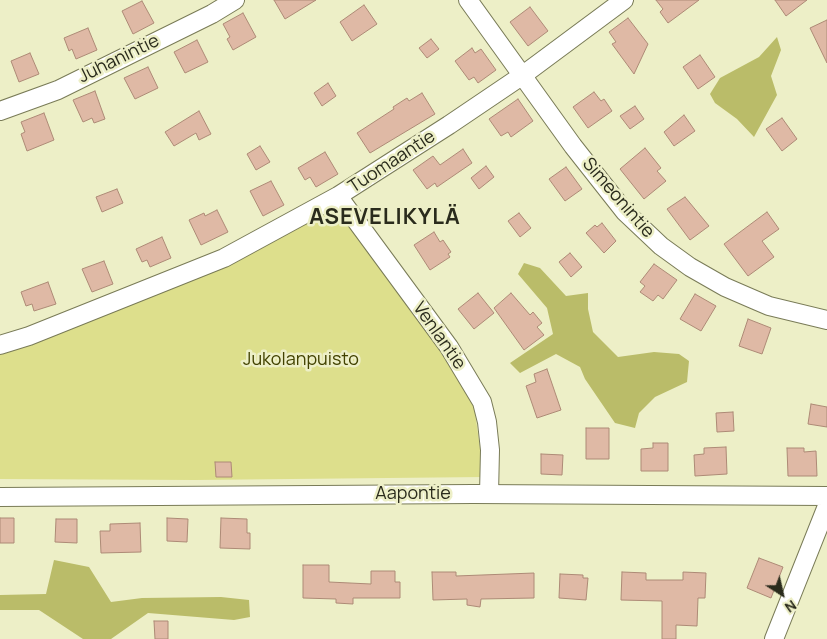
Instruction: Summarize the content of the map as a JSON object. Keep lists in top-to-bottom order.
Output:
{
  "streets": {
    "street": [
      "Juhanintie",
      "Tuomaantie",
      "Simeonintie",
      "Venlantie",
      "Aapontie"
    ]
  },
  "crossings": [
    ["Tuomaantie", "Simeonintie"],
    ["Tuomaantie", "Venlantie"],
    ["Venlantie", "Aapontie"]
  ],
  "districts": ["ASEVELIKYLÄ"],
  "parks": ["Jukolanpuisto"],
  "north": "bottom right"
}
